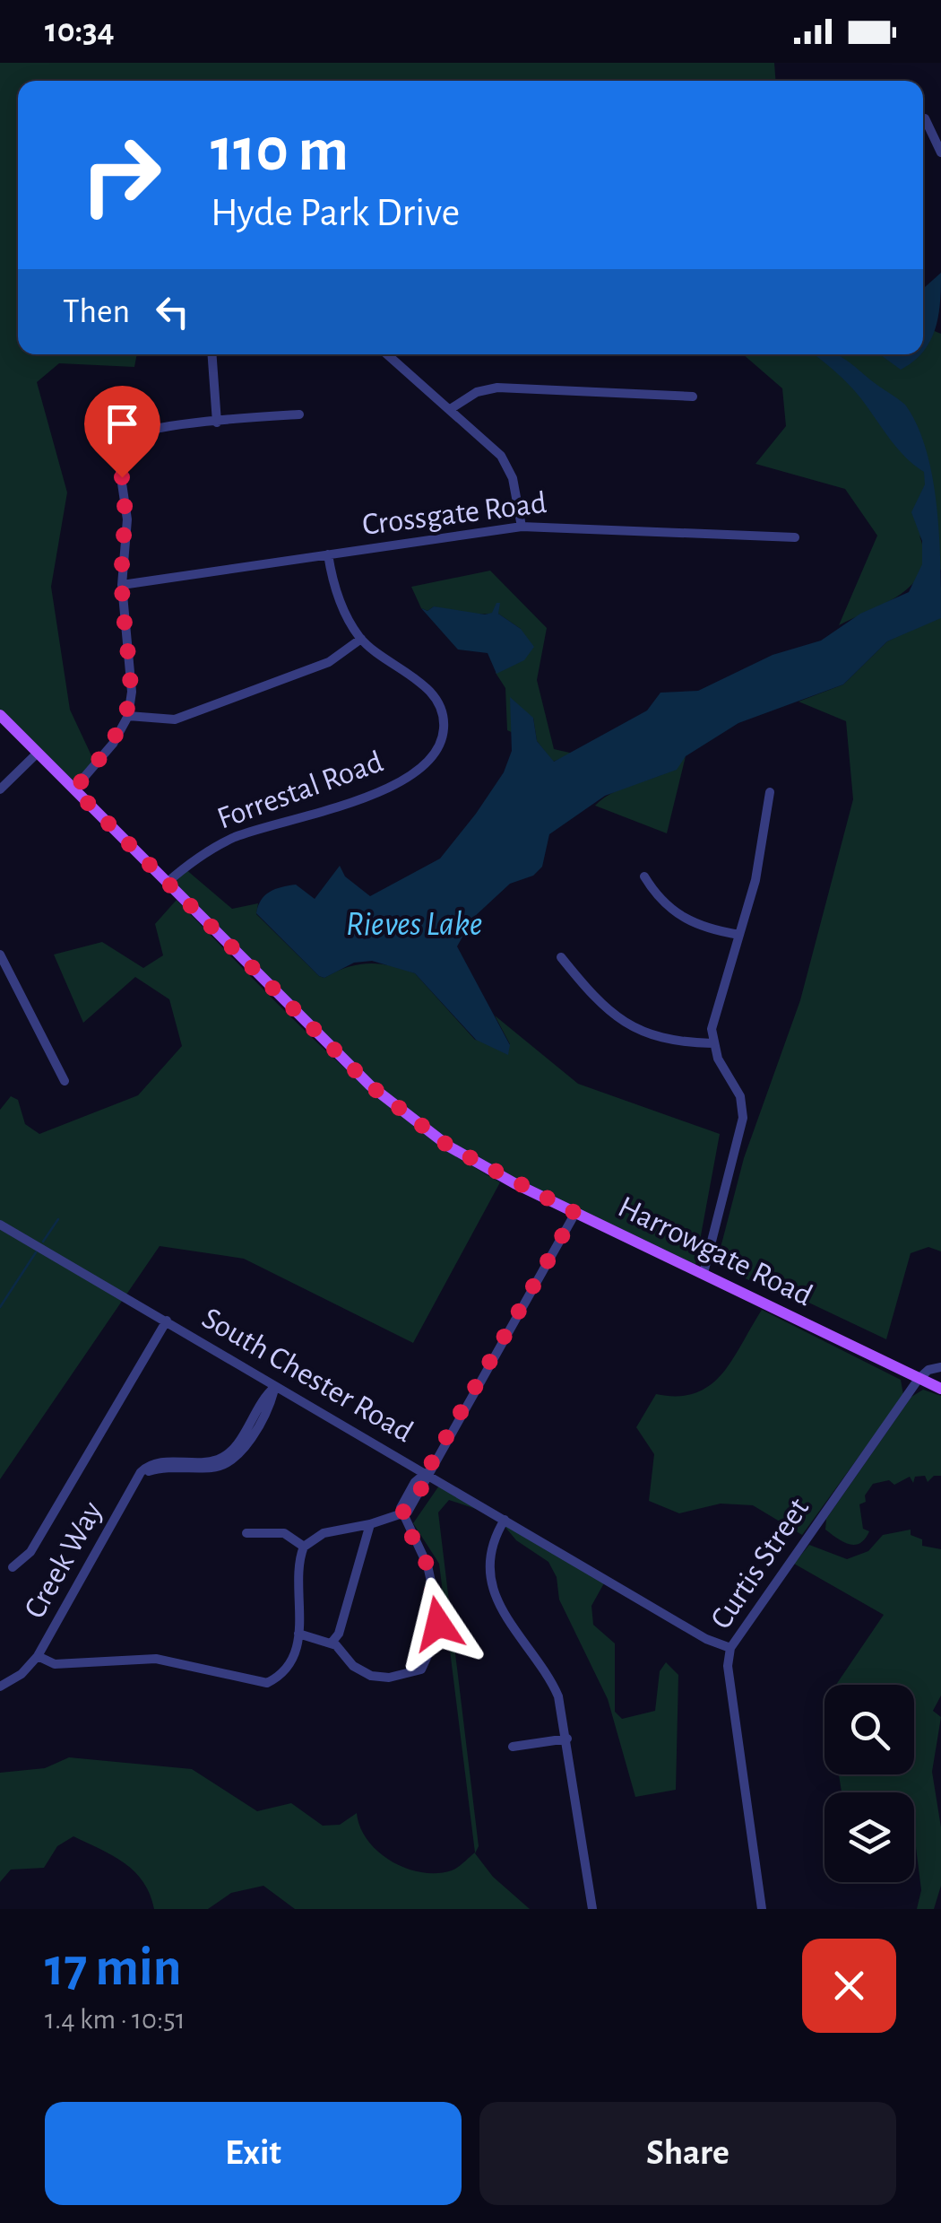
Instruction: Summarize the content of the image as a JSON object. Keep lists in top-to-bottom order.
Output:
{
  "streets": {
    "main road": ["Harrowgate Road"],
    "street": [
      "Crossgate Road",
      "Forrestal Road",
      "South Chester Road",
      "Creek Way",
      "Curtis Street"
    ]
  },
  "crossings": [
    ["Forrestal Road", "Harrowgate Road"],
    ["Harrowgate Road", "Curtis Street"],
    ["South Chester Road", "Creek Way"],
    ["South Chester Road", "Curtis Street"]
  ],
  "water": ["Rieves Lake"],
  "page": {
    "status": "10:34",
    "turn": ["110 m", "Hyde Park Drive"],
    "then": "Then",
    "heading": ["17 min", "1.4 km · 10:51"],
    "buttons": ["Exit", "Share"]
  }
}
